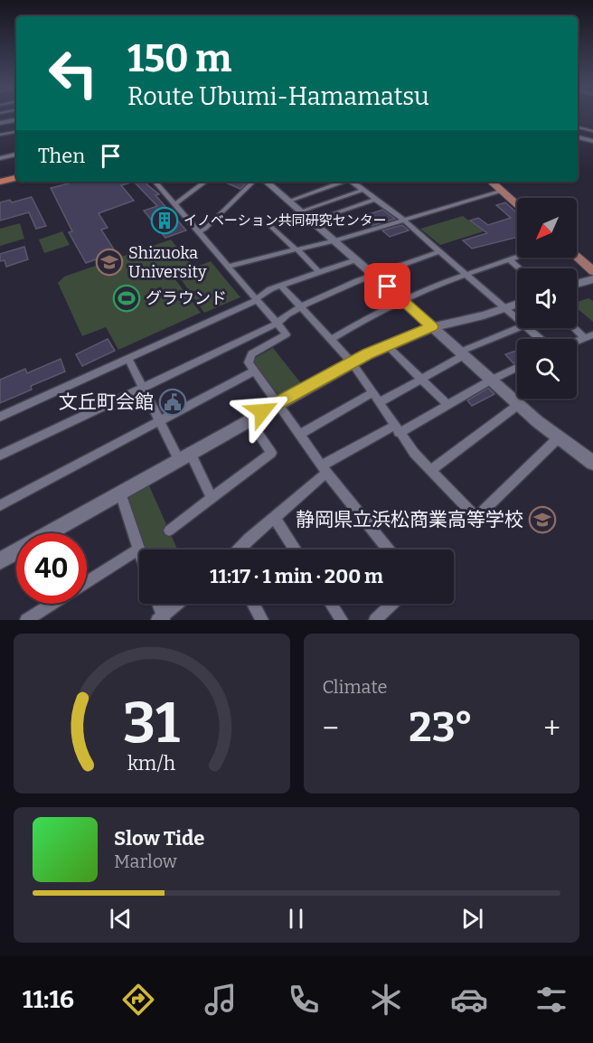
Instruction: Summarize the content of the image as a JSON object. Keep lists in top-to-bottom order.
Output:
{
  "places": {
    "building": ["イノベーション共同研究センター"],
    "school or university": ["Shizuoka University", "静岡県立浜松商業高等学校"],
    "sports": ["グラウンド"],
    "public building": ["文丘町会館"]
  },
  "north": "bottom left",
  "page": {
    "turn": ["150 m", "Route Ubumi-Hamamatsu"],
    "then": "Then",
    "limit": "40",
    "trip": "11:17 · 1 min · 200 m",
    "tile": "Climate",
    "heat": ["−", "23°", "+"],
    "song": ["Slow Tide", "Marlow"],
    "tabs": "11:16",
    "gauge": ["31", "km/h"]
  }
}
